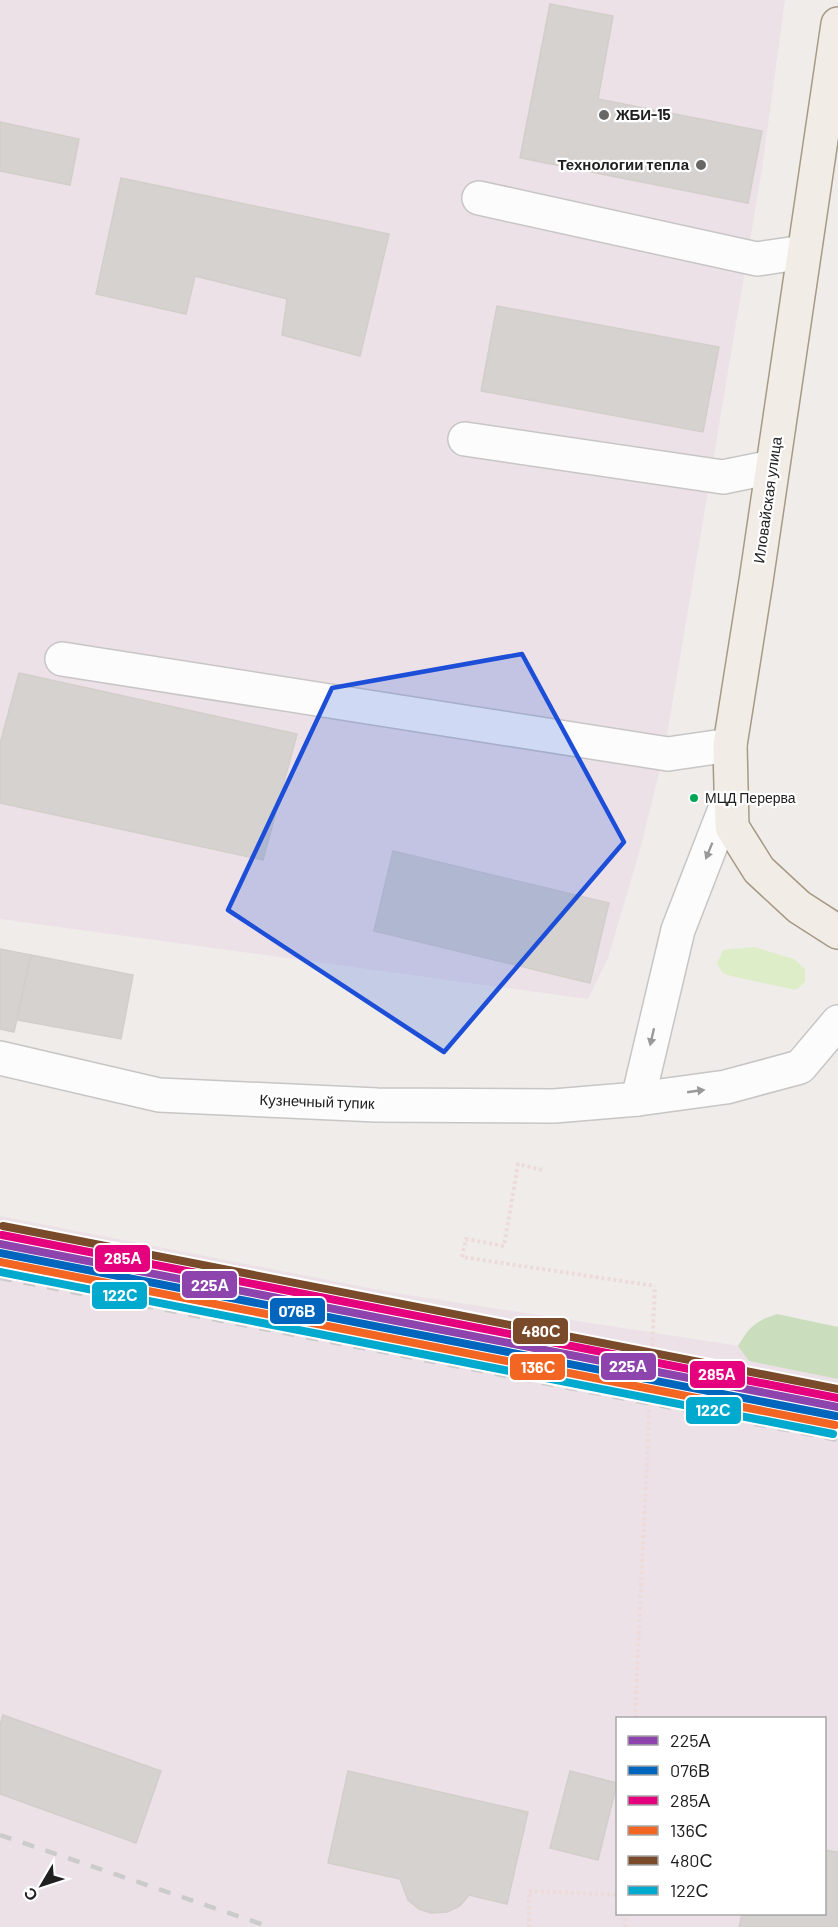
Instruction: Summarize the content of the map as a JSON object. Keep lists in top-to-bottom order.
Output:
{
  "streets": {
    "main road": ["Иловайская улица"],
    "street": ["Кузнечный тупик"]
  },
  "places": ["ЖБИ-15", "Технологии тепла", "МЦД Перерва"],
  "lines": [
    "transit line 480С",
    "transit line 285А",
    "transit line 225А",
    "transit line 076В",
    "transit line 136С",
    "transit line 122С"
  ],
  "legend": [
    "225А",
    "076В",
    "285А",
    "136С",
    "480С",
    "122С"
  ],
  "north": "bottom left"
}
